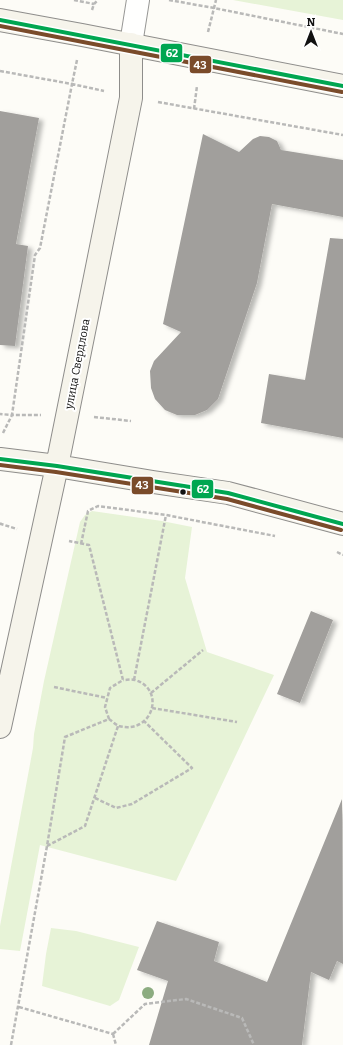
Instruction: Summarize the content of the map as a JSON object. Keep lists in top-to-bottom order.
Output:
{
  "streets": {
    "main road": ["улица Свердлова"]
  },
  "lines": ["transit line 62", "transit line 43"],
  "north": "top"
}
